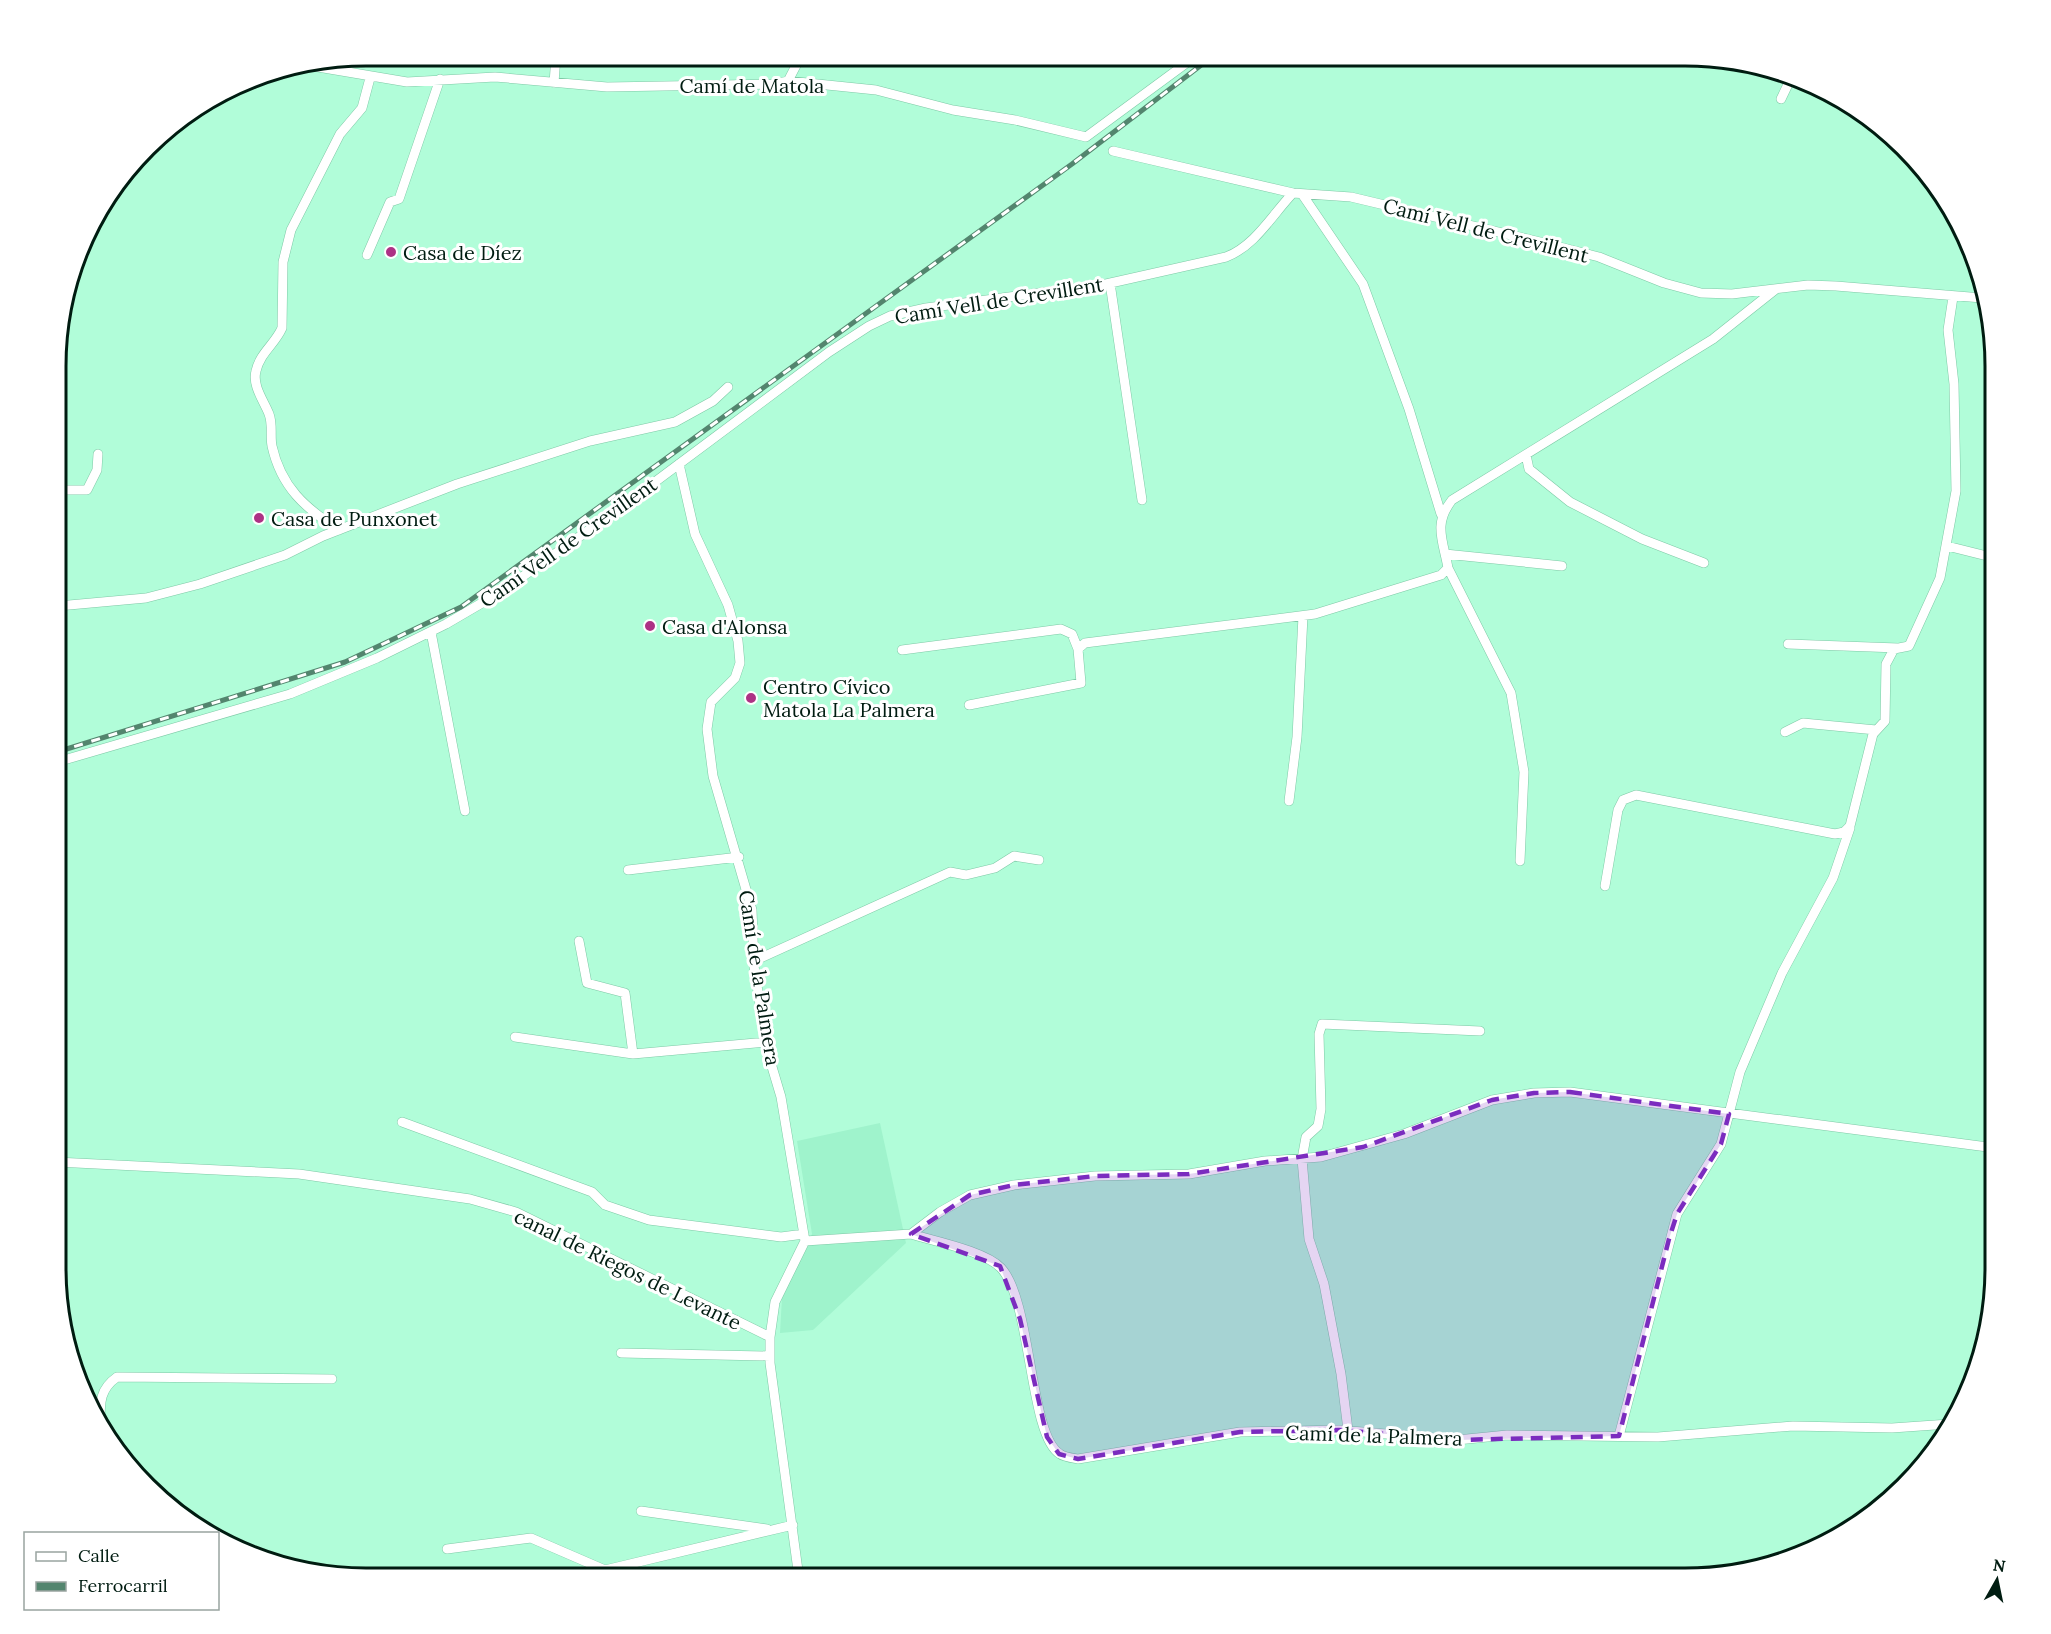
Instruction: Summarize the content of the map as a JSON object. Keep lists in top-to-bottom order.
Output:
{
  "streets": {
    "street": [
      "Camí de Matola",
      "Camí Vell de Crevillent",
      "Camí de la Palmera",
      "canal de Riegos de Levante"
    ]
  },
  "crossings": [
    ["Camí Vell de Crevillent", "Camí de la Palmera"]
  ],
  "places": [
    "Casa de Díez",
    "Casa de Punxonet",
    "Casa d'Alonsa",
    "Centro Cívico Matola La Palmera"
  ],
  "legend": ["Calle", "Ferrocarril"],
  "north": "top"
}
